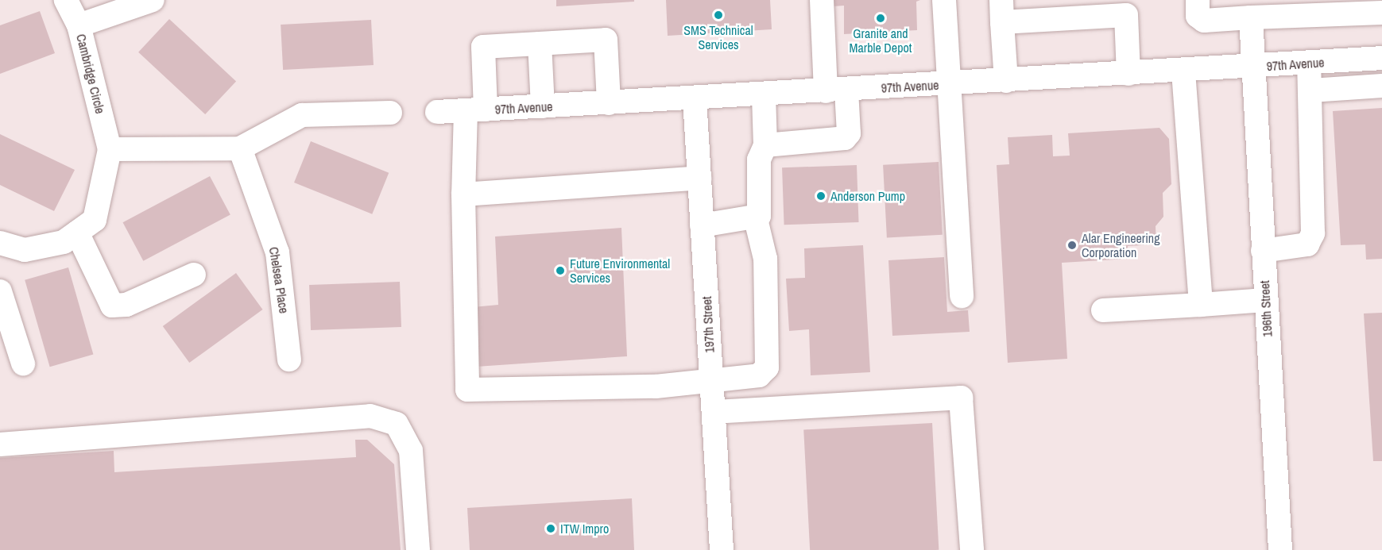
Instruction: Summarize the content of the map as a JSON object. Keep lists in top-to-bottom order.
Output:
{
  "streets": {
    "street": [
      "97th Avenue",
      "Cambridge Circle",
      "Chelsea Place",
      "196th Street",
      "197th Street"
    ]
  },
  "crossings": [
    ["97th Avenue", "196th Street"],
    ["97th Avenue", "197th Street"]
  ],
  "places": [
    "SMS Technical Services",
    "Granite and Marble Depot",
    "Anderson Pump",
    "Alar Engineering Corporation",
    "Future Environmental Services",
    "ITW Impro"
  ]
}
